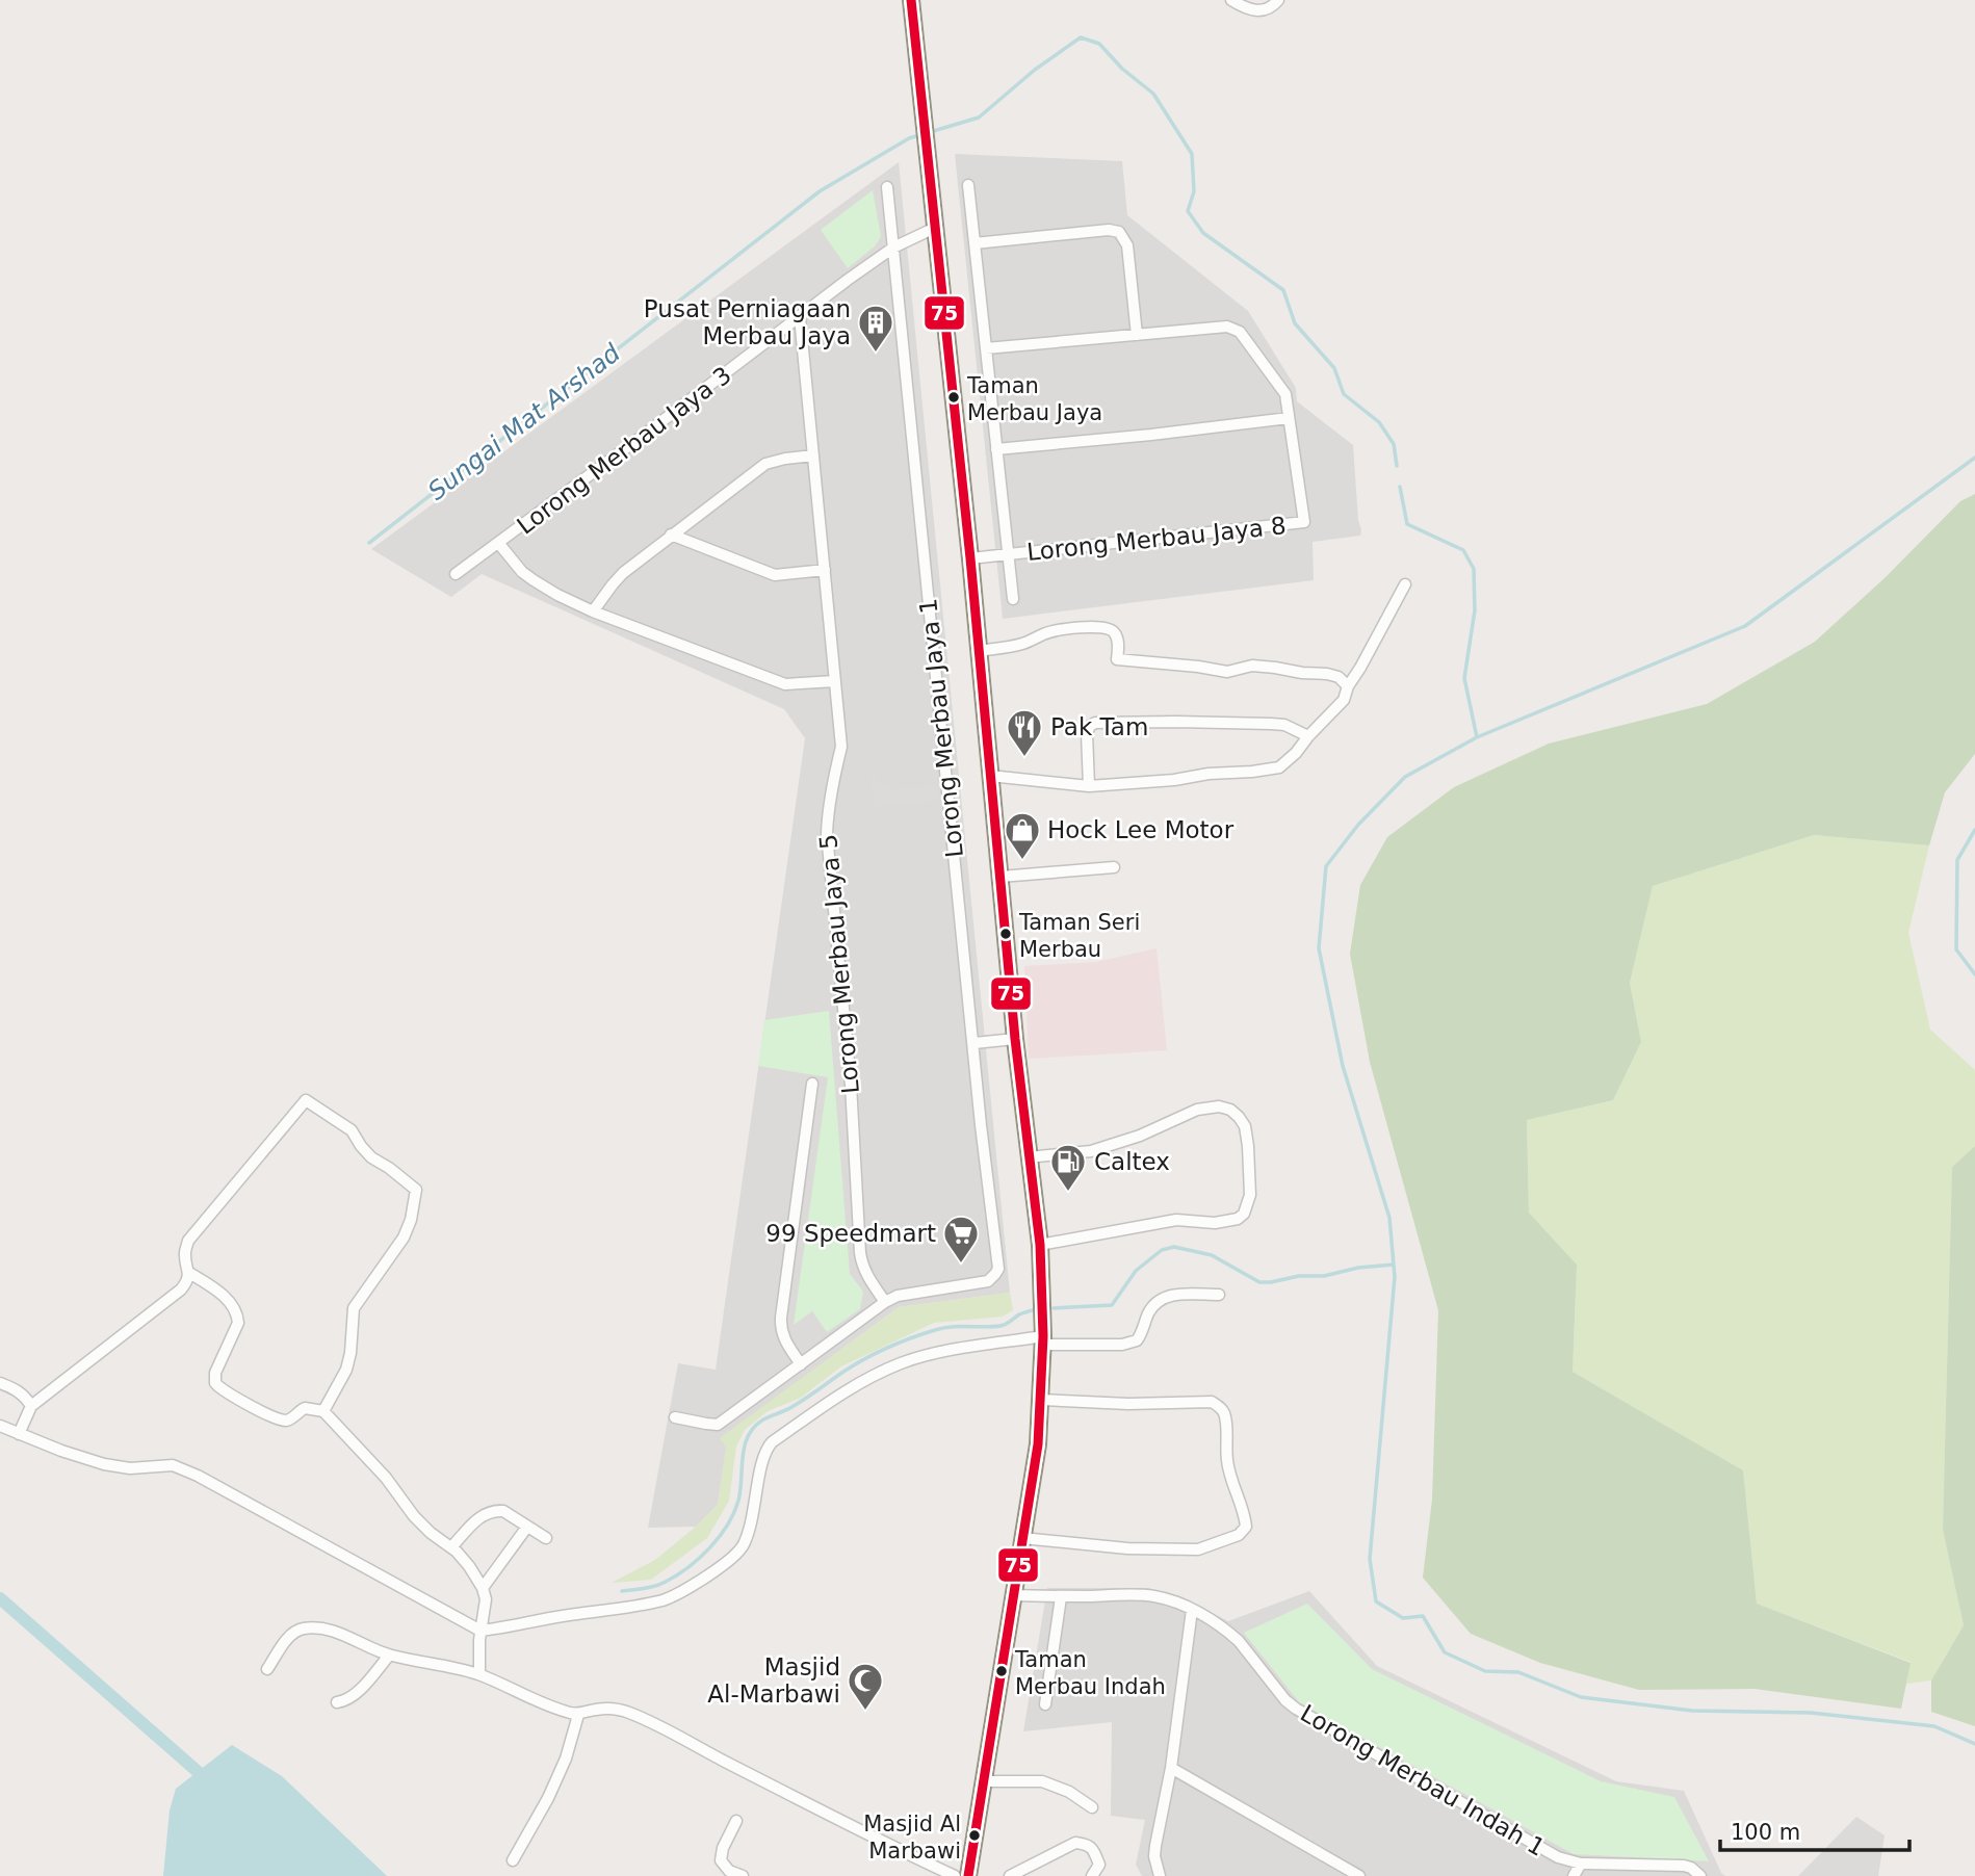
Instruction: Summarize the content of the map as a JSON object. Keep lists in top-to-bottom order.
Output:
{
  "streets": {
    "street": [
      "Lorong Merbau Jaya 3",
      "Lorong Merbau Jaya 8",
      "Lorong Merbau Jaya 1",
      "Lorong Merbau Jaya 5",
      "Lorong Merbau Indah 1"
    ]
  },
  "crossings": [
    ["Lorong Merbau Jaya 3", "Lorong Merbau Jaya 1"],
    ["Lorong Merbau Jaya 3", "Lorong Merbau Jaya 5"],
    ["Lorong Merbau Jaya 1", "Lorong Merbau Jaya 5"]
  ],
  "water": ["Sungai Mat Arshad"],
  "places": {
    "building": ["Pusat Perniagaan Merbau Jaya"],
    "other": [
      "Taman Merbau Jaya",
      "Taman Seri Merbau",
      "Taman Merbau Indah",
      "Masjid Al Marbawi"
    ],
    "restaurant": ["Pak Tam"],
    "shop": ["Hock Lee Motor"],
    "fuel station": ["Caltex"],
    "supermarket": ["99 Speedmart"],
    "mosque": ["Masjid Al-Marbawi"]
  },
  "lines": ["transit line 75"],
  "scale_bar": "100 m"
}
